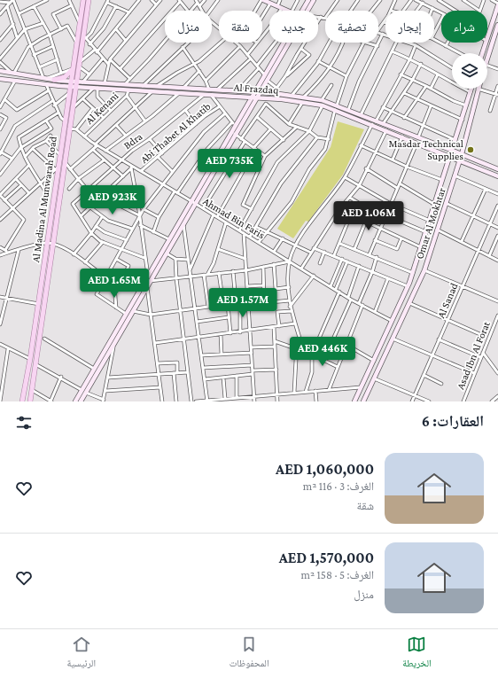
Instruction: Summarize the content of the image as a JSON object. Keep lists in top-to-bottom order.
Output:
{
  "streets": {
    "main road": ["Al Frazdaq", "Al Madina Al Munwarah Road", "Omar Al Mokhtar"],
    "street": [
      "Al Kenani",
      "Abi Thabet Al Khatib",
      "Bdra",
      "Ahmad Bin Faris",
      "Al Sanad",
      "Asad Ibn Al Forat"
    ]
  },
  "crossings": [
    ["Al Frazdaq", "Al Kenani"],
    ["Al Frazdaq", "Bdra"],
    ["Al Frazdaq", "Al Madina Al Munwarah Road"],
    ["Al Frazdaq", "Omar Al Mokhtar"],
    ["Al Kenani", "Ahmad Bin Faris"],
    ["Abi Thabet Al Khatib", "Ahmad Bin Faris"],
    ["Bdra", "Ahmad Bin Faris"],
    ["Ahmad Bin Faris", "Omar Al Mokhtar"]
  ],
  "places": ["Masdar Technical Supplies"],
  "page": {
    "chip": [
      "شراء",
      "إيجار",
      "تصفية",
      "جديد",
      "شقة",
      "منزل"
    ],
    "price": [
      "AED 735K",
      "AED 923K",
      "AED 1.06M",
      "AED 1.65M",
      "AED 1.57M",
      "AED 446K"
    ],
    "heading": "العقارات: 6",
    "list": [
      {
        "name": "AED 1,060,000",
        "note": "الغرف: 3 · 116 m² · شقة"
      },
      {
        "name": "AED 1,570,000",
        "note": "الغرف: 5 · 158 m² · منزل"
      }
    ],
    "tabs": ["الخريطة", "المحفوظات", "الرئيسية"]
  }
}
